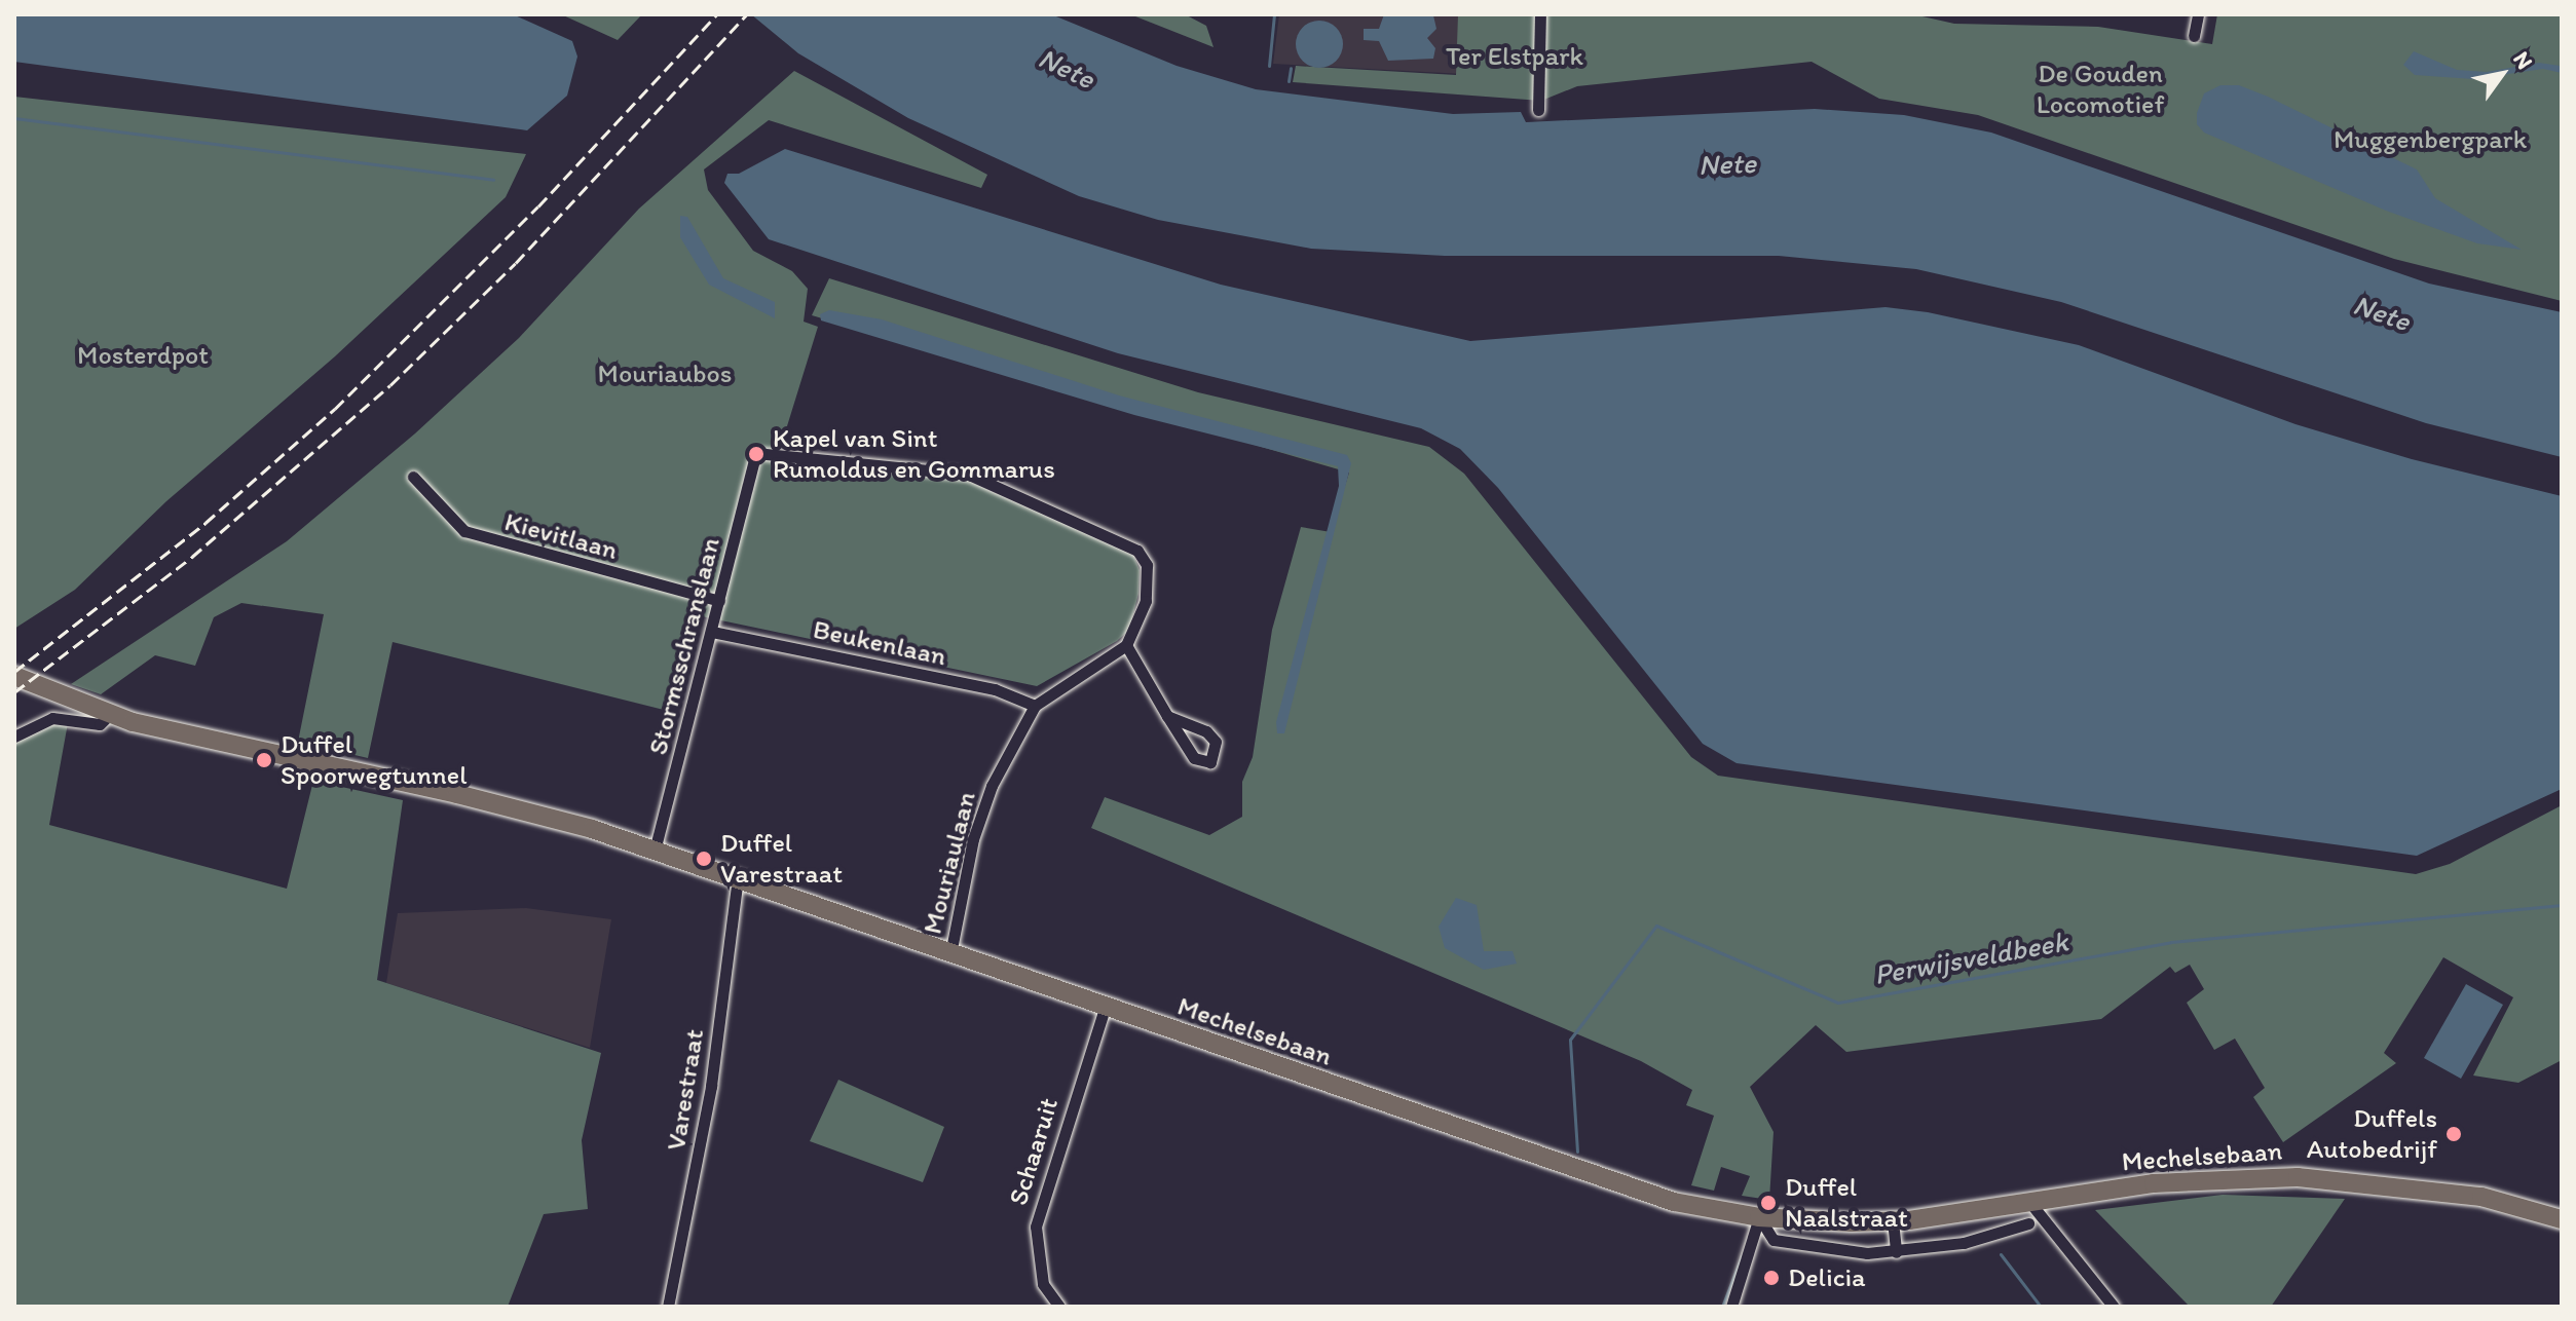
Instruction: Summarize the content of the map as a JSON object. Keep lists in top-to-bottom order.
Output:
{
  "streets": {
    "main road": ["Mechelsebaan"],
    "street": [
      "Kievitlaan",
      "Beukenlaan",
      "Stormsschranslaan",
      "Mouriaulaan",
      "Varestraat",
      "Schaaruit"
    ]
  },
  "crossings": [
    ["Kievitlaan", "Stormsschranslaan"],
    ["Beukenlaan", "Stormsschranslaan"],
    ["Beukenlaan", "Mouriaulaan"],
    ["Stormsschranslaan", "Mouriaulaan"],
    ["Stormsschranslaan", "Mechelsebaan"],
    ["Mouriaulaan", "Mechelsebaan"],
    ["Mechelsebaan", "Varestraat"],
    ["Mechelsebaan", "Schaaruit"]
  ],
  "water": ["Nete", "Perwijsveldbeek"],
  "parks": [
    "Ter Elstpark",
    "De Gouden Locomotief",
    "Muggenbergpark",
    "Mosterdpot",
    "Mouriaubos"
  ],
  "places": [
    "Kapel van Sint Rumoldus en Gommarus",
    "Duffel Spoorwegtunnel",
    "Duffel Varestraat",
    "Duffels Autobedrijf",
    "Duffel Naalstraat",
    "Delicia"
  ],
  "north": "top right"
}
